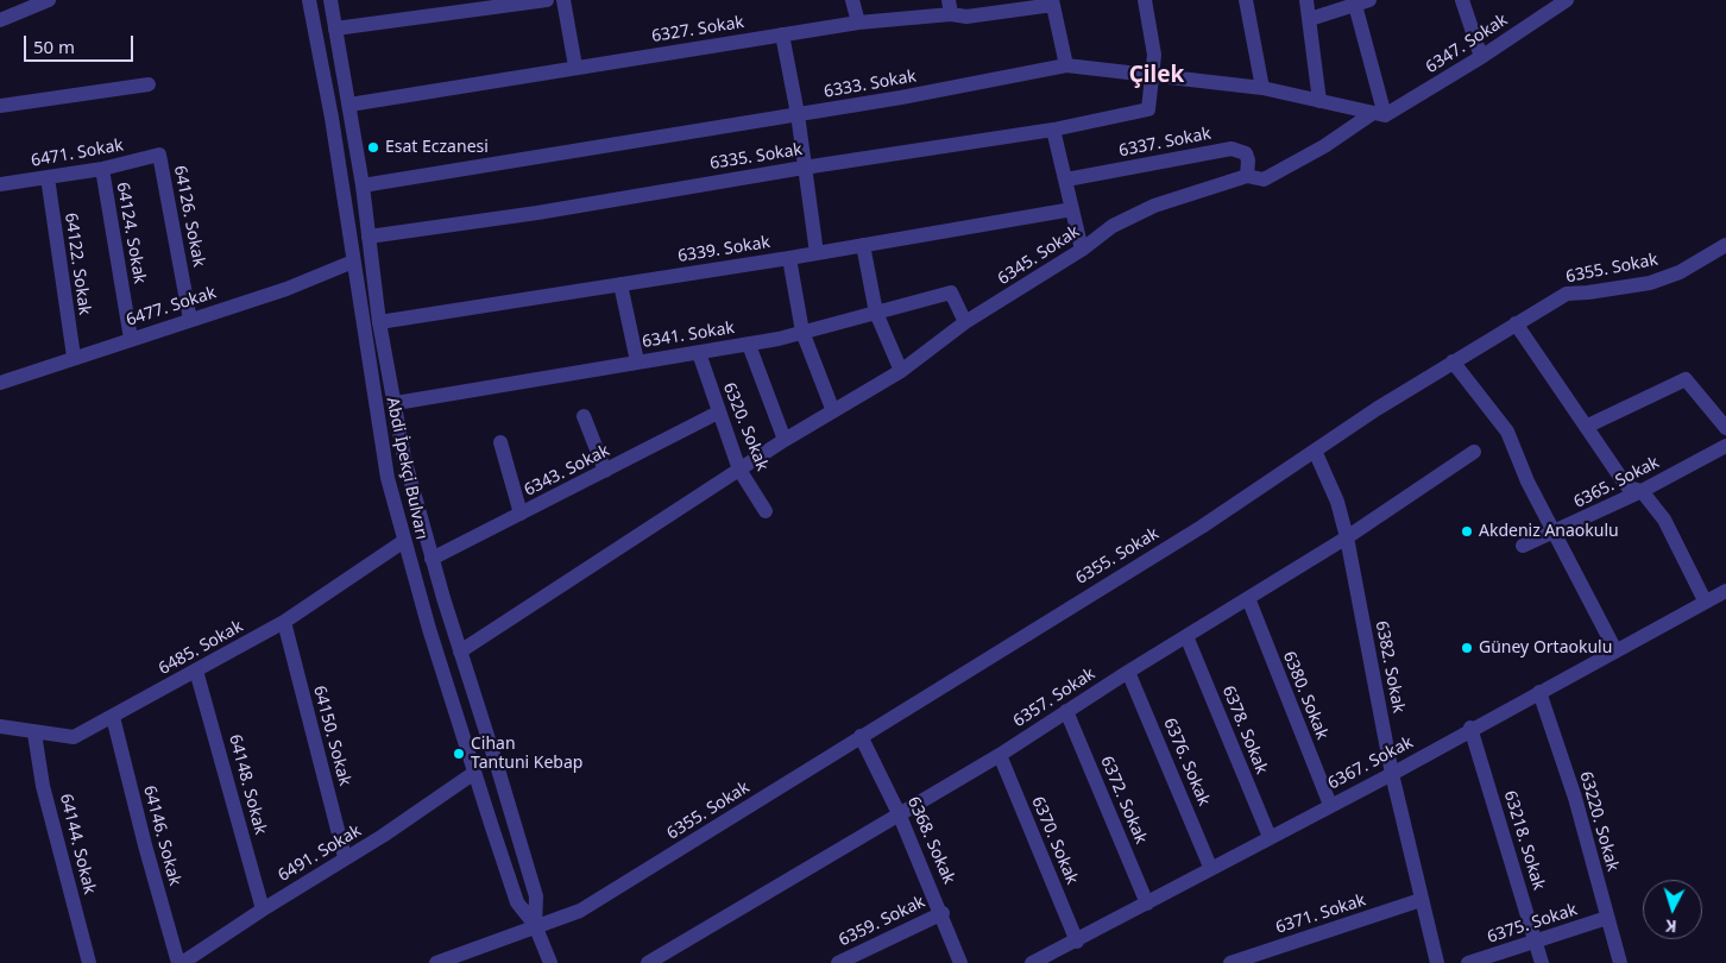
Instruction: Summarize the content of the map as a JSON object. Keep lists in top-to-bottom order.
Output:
{
  "streets": {
    "street": [
      "6327. Sokak",
      "6347. Sokak",
      "6333. Sokak",
      "6337. Sokak",
      "6471. Sokak",
      "6335. Sokak",
      "64126. Sokak",
      "64124. Sokak",
      "6339. Sokak",
      "6345. Sokak",
      "64122. Sokak",
      "6355. Sokak",
      "6477. Sokak",
      "6341. Sokak",
      "6320. Sokak",
      "Abdi İpekçi Bulvarı",
      "6343. Sokak",
      "6365. Sokak",
      "6485. Sokak",
      "6382. Sokak",
      "6380. Sokak",
      "6357. Sokak",
      "6378. Sokak",
      "64150. Sokak",
      "6376. Sokak",
      "6367. Sokak",
      "64148. Sokak",
      "6372. Sokak",
      "63220. Sokak",
      "64146. Sokak",
      "6368. Sokak",
      "6370. Sokak",
      "63218. Sokak",
      "64144. Sokak",
      "6491. Sokak",
      "6371. Sokak",
      "6359. Sokak",
      "6375. Sokak"
    ]
  },
  "crossings": [
    ["6327. Sokak", "Abdi İpekçi Bulvarı"],
    ["6347. Sokak", "6333. Sokak"],
    ["6347. Sokak", "6345. Sokak"],
    ["6333. Sokak", "6335. Sokak"],
    ["6333. Sokak", "6345. Sokak"],
    ["6333. Sokak", "Abdi İpekçi Bulvarı"],
    ["6337. Sokak", "6345. Sokak"],
    ["6471. Sokak", "64126. Sokak"],
    ["6471. Sokak", "64124. Sokak"],
    ["6471. Sokak", "64122. Sokak"],
    ["6335. Sokak", "Abdi İpekçi Bulvarı"],
    ["64126. Sokak", "6477. Sokak"],
    ["64124. Sokak", "6477. Sokak"],
    ["6339. Sokak", "Abdi İpekçi Bulvarı"],
    ["6345. Sokak", "6341. Sokak"],
    ["6345. Sokak", "6320. Sokak"],
    ["6345. Sokak", "Abdi İpekçi Bulvarı"],
    ["64122. Sokak", "6477. Sokak"],
    ["6355. Sokak", "Abdi İpekçi Bulvarı"],
    ["6355. Sokak", "6382. Sokak"],
    ["6355. Sokak", "6368. Sokak"],
    ["6477. Sokak", "Abdi İpekçi Bulvarı"],
    ["6341. Sokak", "6320. Sokak"],
    ["6341. Sokak", "Abdi İpekçi Bulvarı"],
    ["6320. Sokak", "6343. Sokak"],
    ["Abdi İpekçi Bulvarı", "6343. Sokak"],
    ["Abdi İpekçi Bulvarı", "6485. Sokak"],
    ["Abdi İpekçi Bulvarı", "6491. Sokak"],
    ["6485. Sokak", "64150. Sokak"],
    ["6485. Sokak", "64148. Sokak"],
    ["6485. Sokak", "64146. Sokak"],
    ["6485. Sokak", "64144. Sokak"],
    ["6382. Sokak", "6357. Sokak"],
    ["6382. Sokak", "6367. Sokak"],
    ["6382. Sokak", "6371. Sokak"],
    ["6380. Sokak", "6357. Sokak"],
    ["6380. Sokak", "6367. Sokak"],
    ["6357. Sokak", "6378. Sokak"],
    ["6357. Sokak", "6376. Sokak"],
    ["6357. Sokak", "6372. Sokak"],
    ["6357. Sokak", "6368. Sokak"],
    ["6357. Sokak", "6370. Sokak"],
    ["6378. Sokak", "6367. Sokak"],
    ["64150. Sokak", "6491. Sokak"],
    ["6376. Sokak", "6367. Sokak"],
    ["6367. Sokak", "6372. Sokak"],
    ["6367. Sokak", "63220. Sokak"],
    ["6367. Sokak", "6370. Sokak"],
    ["6367. Sokak", "63218. Sokak"],
    ["64148. Sokak", "6491. Sokak"],
    ["63220. Sokak", "6375. Sokak"],
    ["64146. Sokak", "6491. Sokak"],
    ["6368. Sokak", "6359. Sokak"],
    ["63218. Sokak", "6375. Sokak"]
  ],
  "districts": ["Çilek"],
  "places": [
    "Esat Eczanesi",
    "Akdeniz Anaokulu",
    "Güney Ortaokulu",
    "Cihan Tantuni Kebap"
  ],
  "scale_bar": "50 m",
  "north": "bottom"
}
